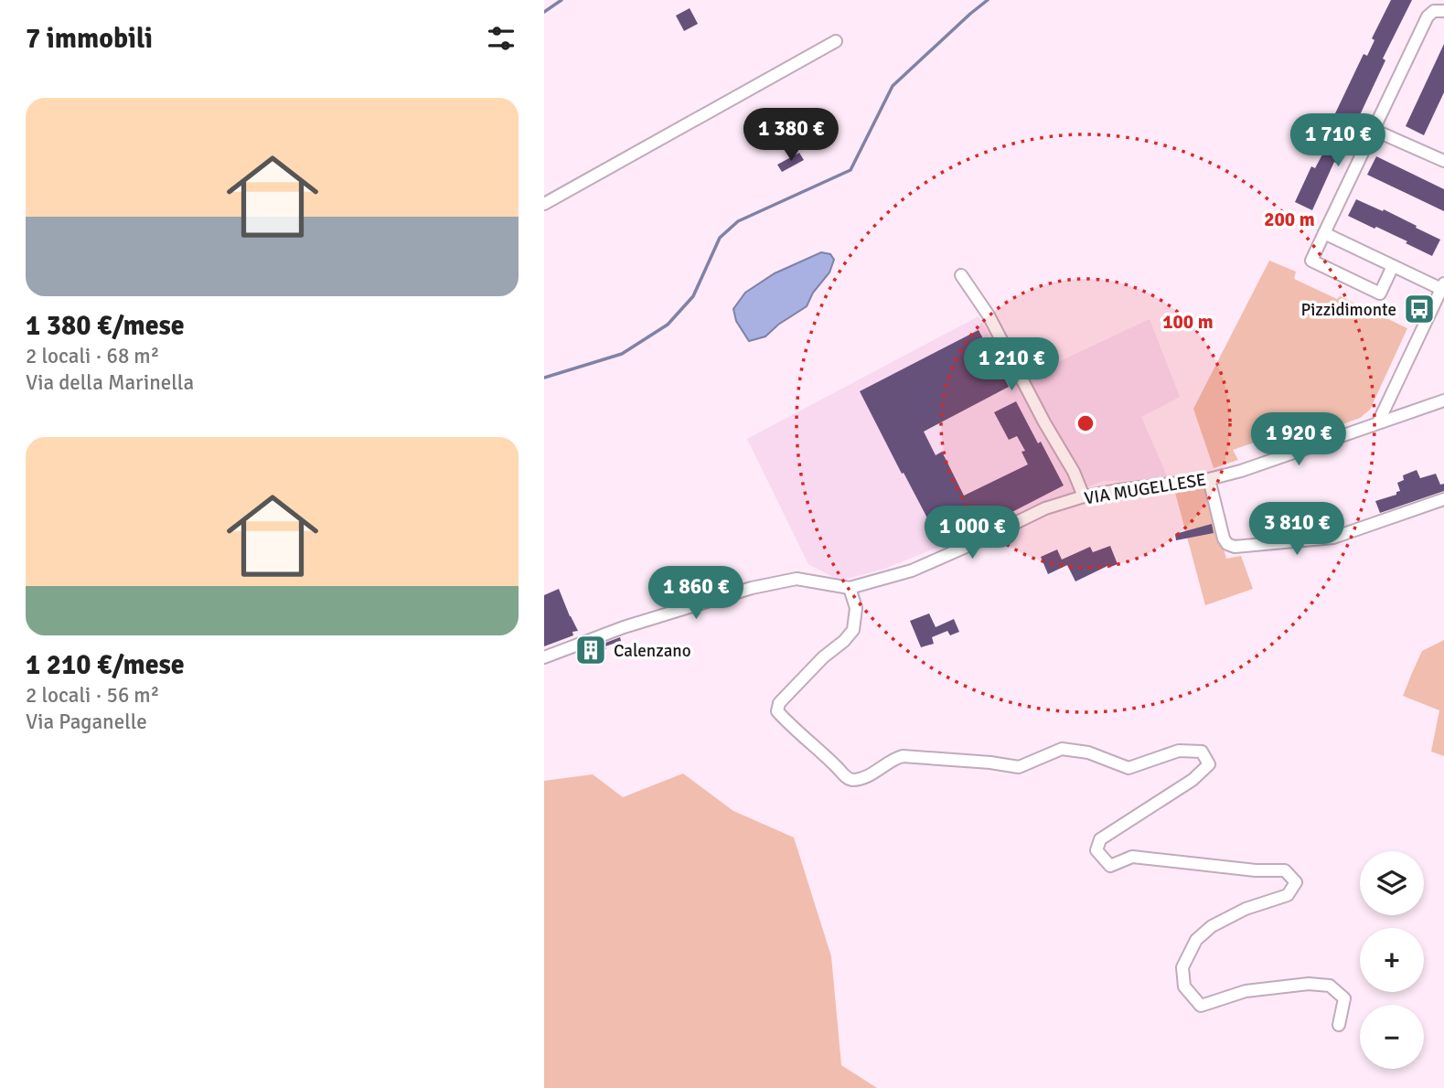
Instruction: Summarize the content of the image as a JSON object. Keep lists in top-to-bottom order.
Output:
{
  "streets": {
    "street": ["VIA MUGELLESE"]
  },
  "places": {
    "bus stop": ["Pizzidimonte"],
    "building": ["Calenzano"]
  },
  "page": {
    "heading": "7 immobili",
    "list": [
      {
        "name": "1 380 €/mese",
        "note": "2 locali · 68 m² · Via della Marinella"
      },
      {
        "name": "1 210 €/mese",
        "note": "2 locali · 56 m² · Via Paganelle"
      }
    ],
    "price": [
      "1 380 €",
      "1 710 €",
      "1 210 €",
      "1 920 €",
      "3 810 €",
      "1 000 €",
      "1 860 €"
    ],
    "map_buttons": ["+", "−"]
  },
  "rings": ["200 m", "100 m"]
}
